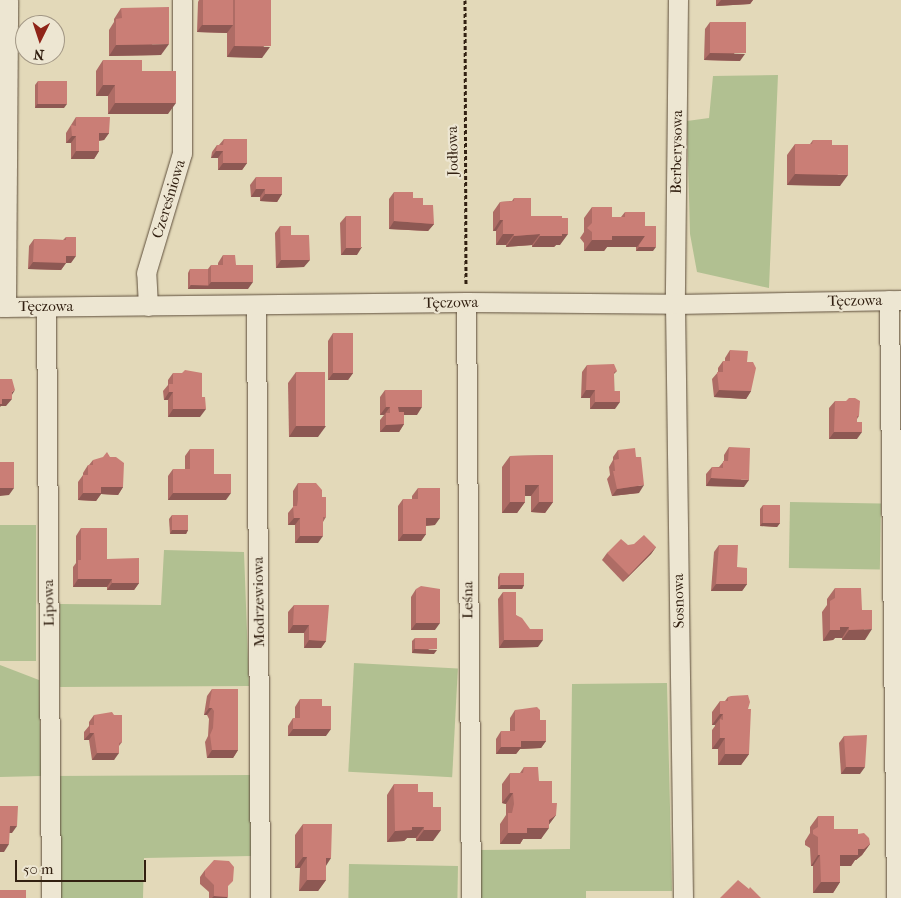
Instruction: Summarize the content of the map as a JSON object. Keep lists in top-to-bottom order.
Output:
{
  "streets": {
    "street": [
      "Berberysowa",
      "Czereśniowa",
      "Tęczowa",
      "Leśna",
      "Sosnowa",
      "Modrzewiowa",
      "Lipowa"
    ],
    "path": ["Jodłowa"]
  },
  "crossings": [
    ["Jodłowa", "Tęczowa"],
    ["Jodłowa", "Leśna"],
    ["Berberysowa", "Tęczowa"],
    ["Berberysowa", "Sosnowa"],
    ["Czereśniowa", "Tęczowa"],
    ["Tęczowa", "Leśna"],
    ["Tęczowa", "Sosnowa"],
    ["Tęczowa", "Modrzewiowa"],
    ["Tęczowa", "Lipowa"]
  ],
  "scale_bar": "50 m",
  "north": "bottom"
}
